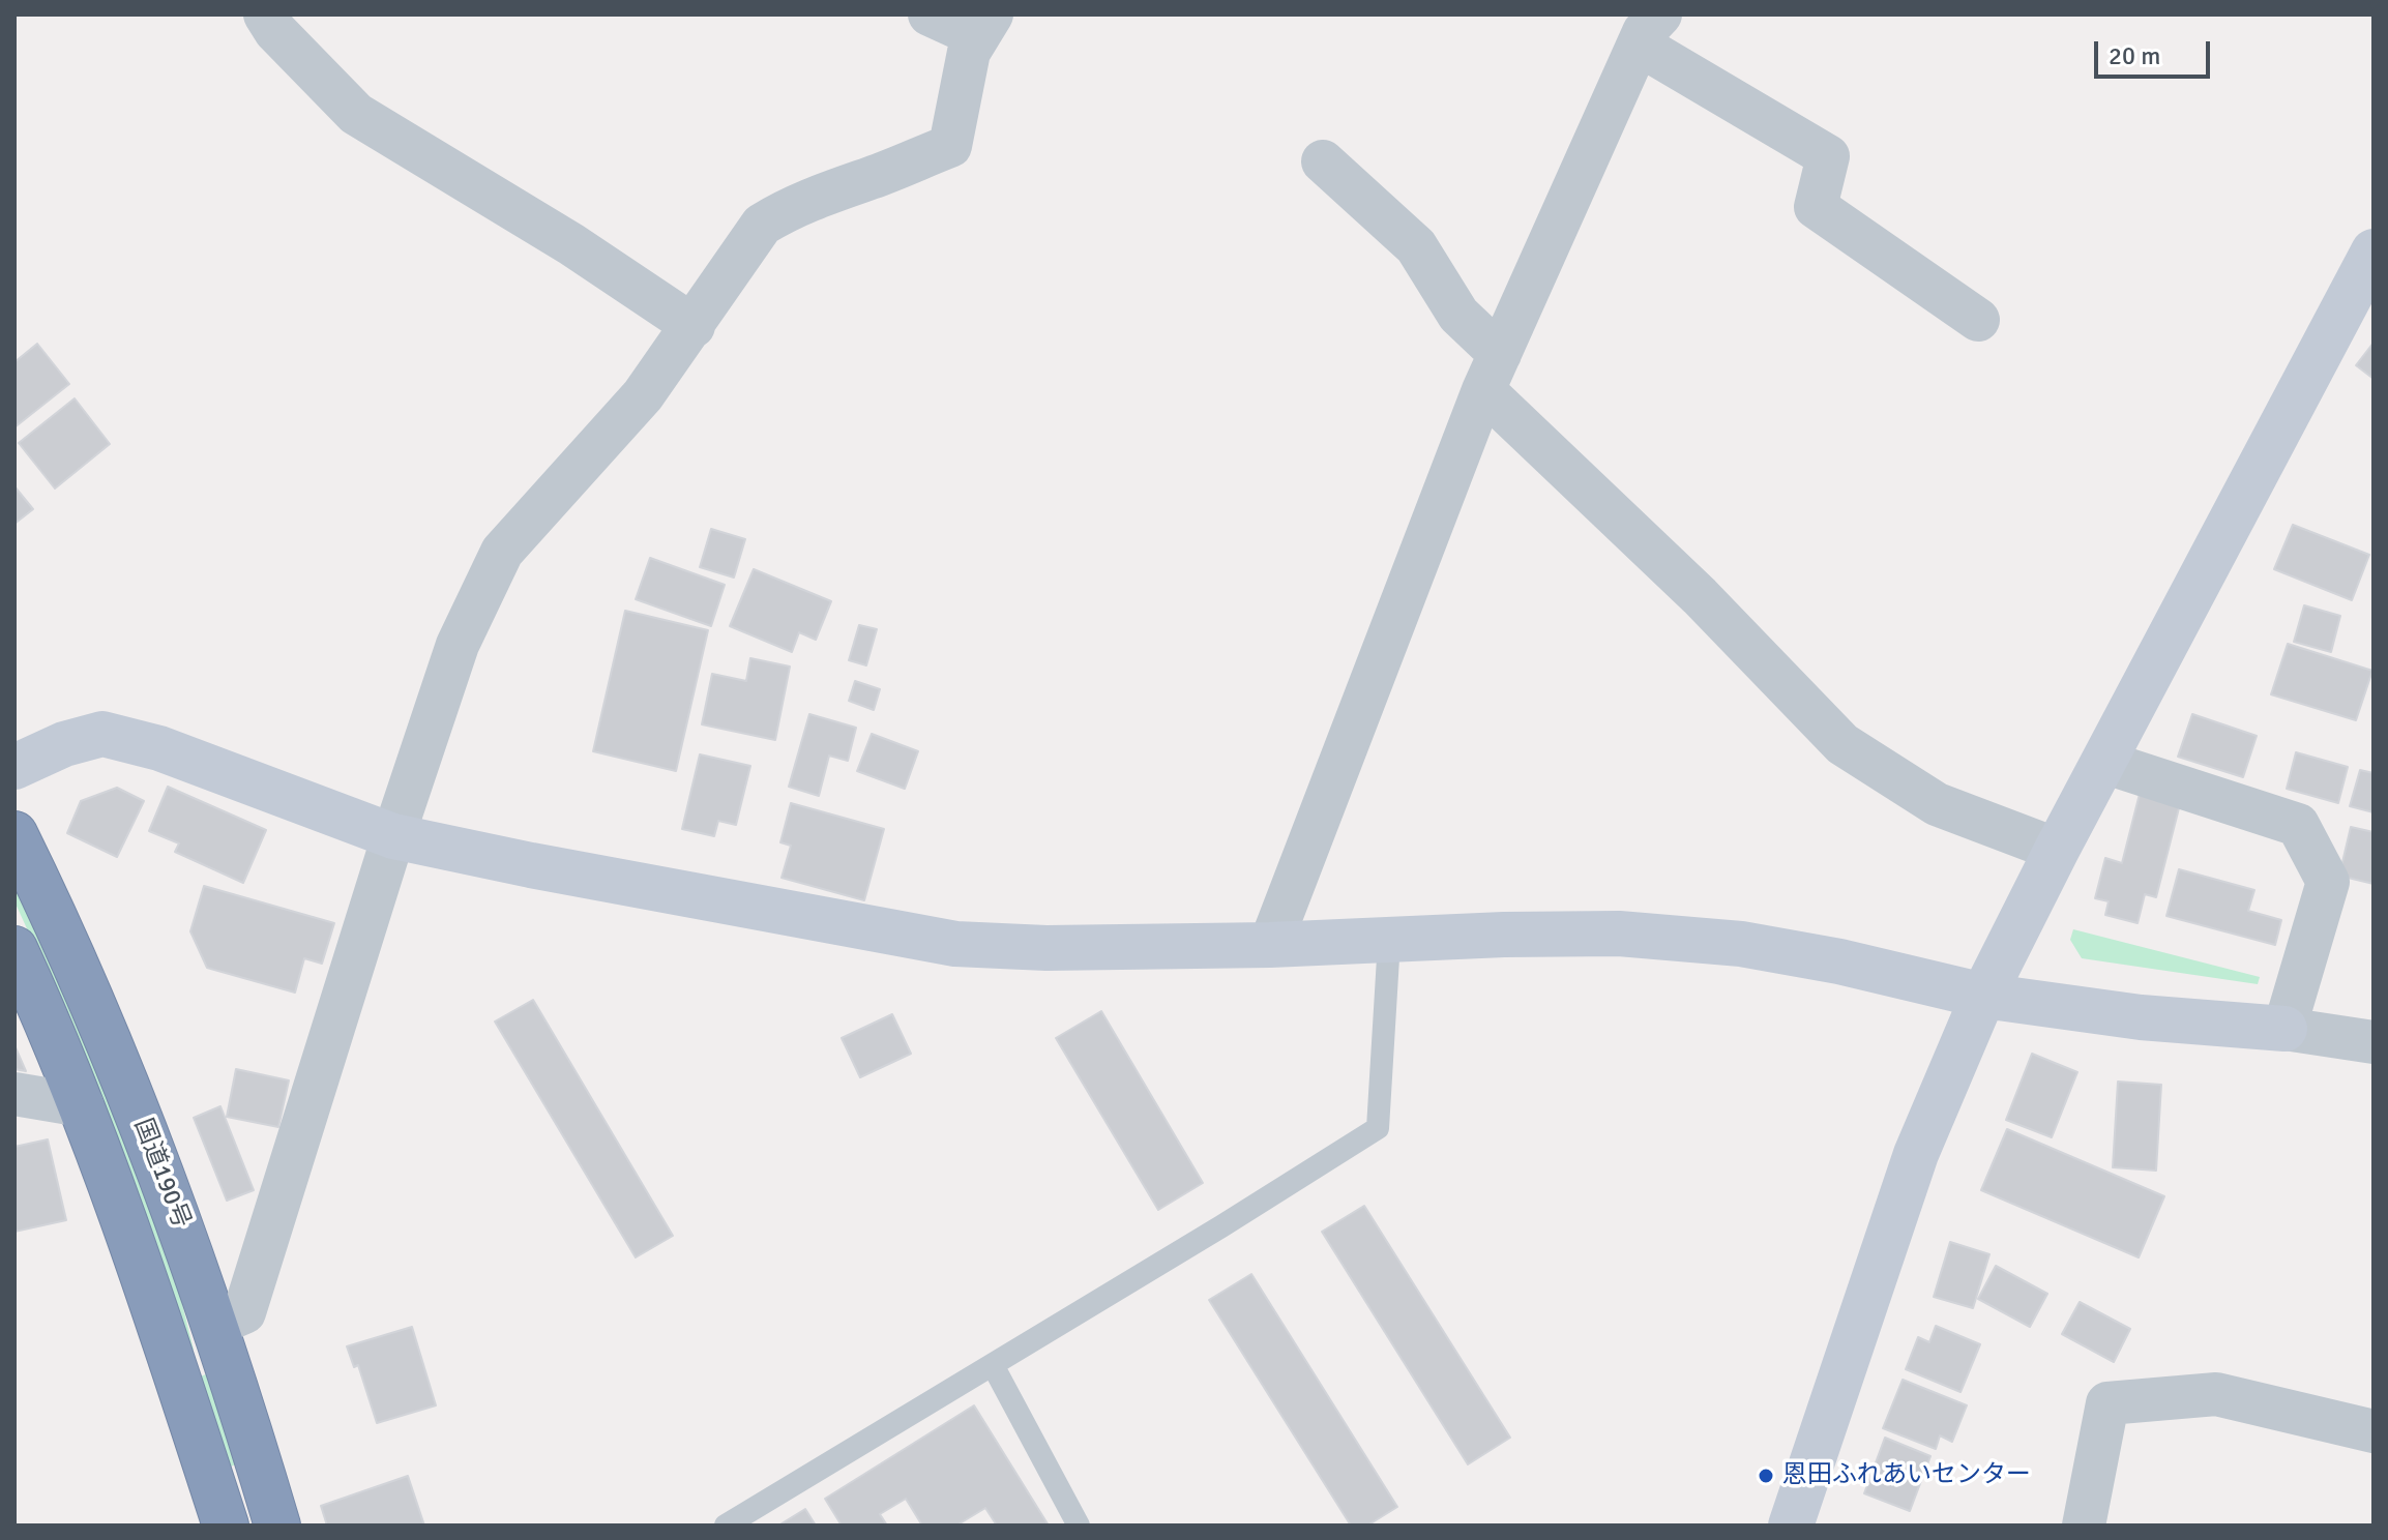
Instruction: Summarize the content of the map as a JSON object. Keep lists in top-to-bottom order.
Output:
{
  "streets": {
    "highway": ["国道190号"]
  },
  "places": ["恩田ふれあいセンター"],
  "scale_bar": "20 m"
}
